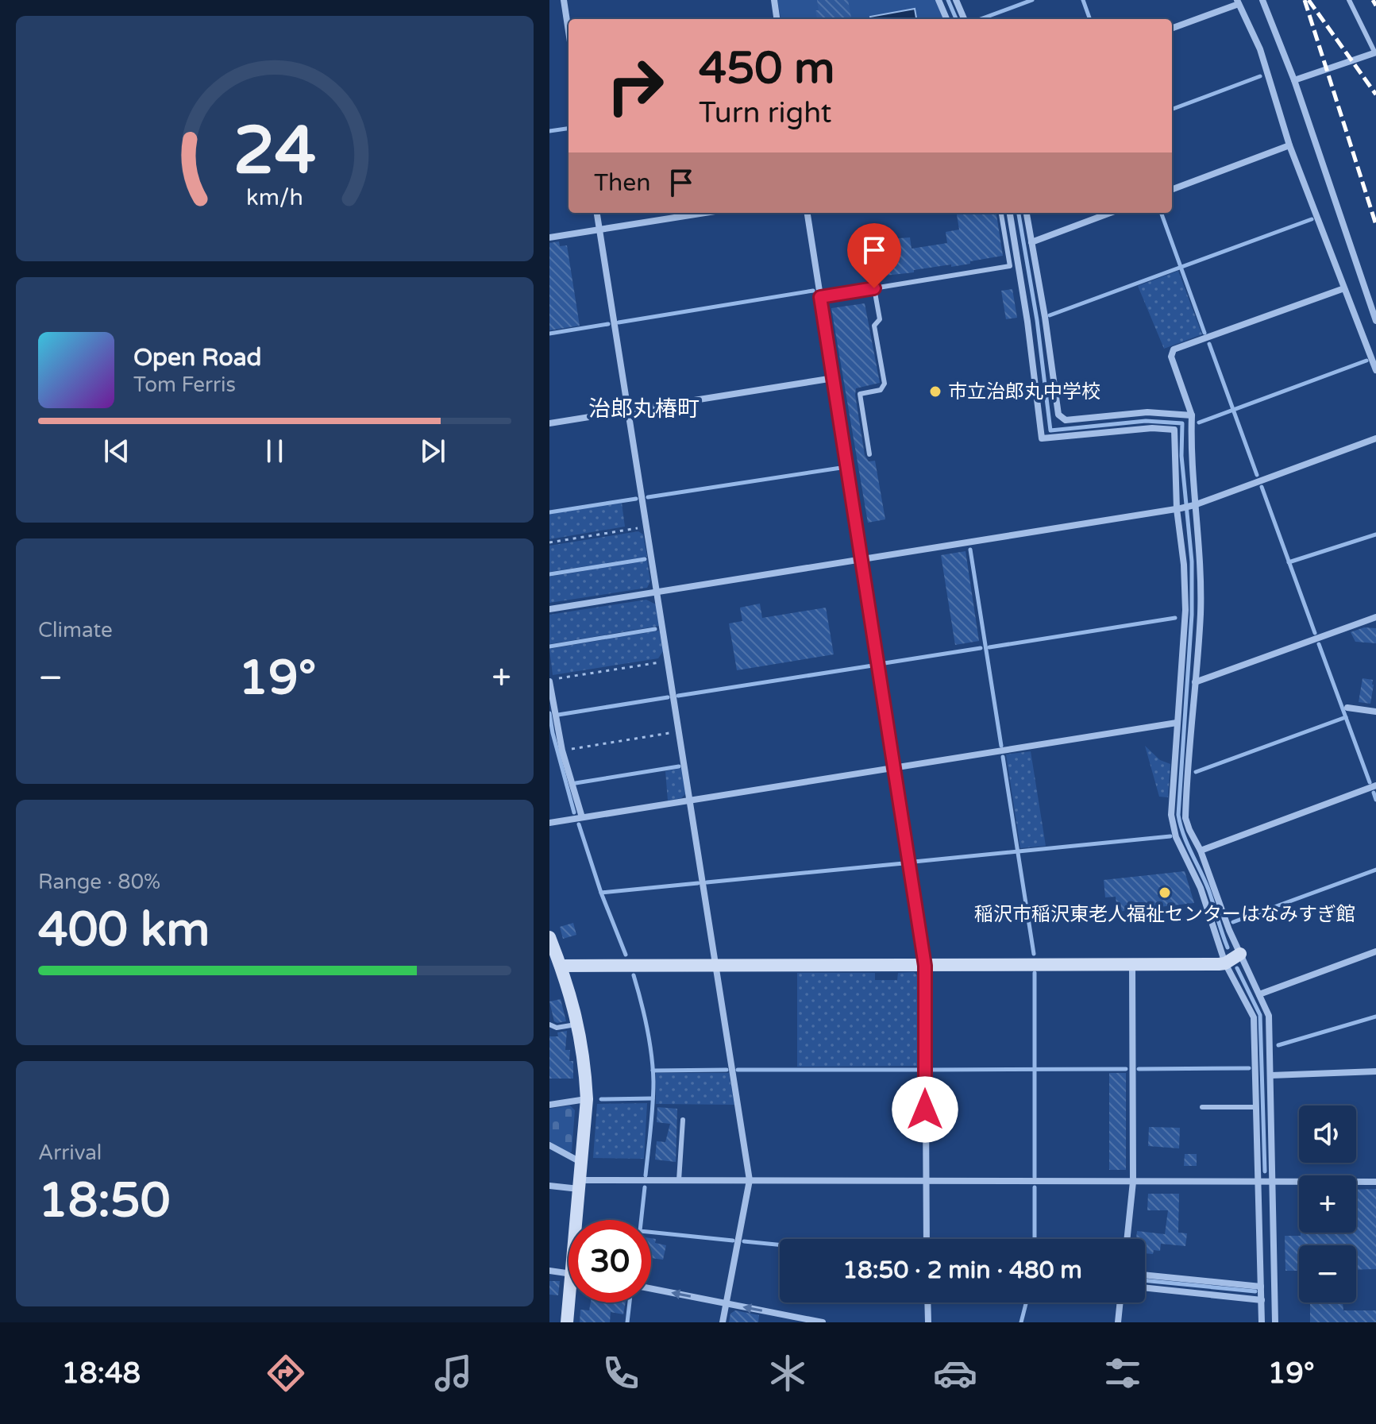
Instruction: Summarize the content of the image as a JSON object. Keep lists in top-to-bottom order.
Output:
{
  "districts": ["治郎丸椿町"],
  "places": ["市立治郎丸中学校", "稲沢市稲沢東老人福祉センターはなみすぎ館"],
  "page": {
    "turn": ["450 m", "Turn right"],
    "then": "Then",
    "song": ["Open Road", "Tom Ferris"],
    "tile": [
      "Climate",
      ["Range · 80%", "400 km"],
      ["Arrival", "18:50"]
    ],
    "heat": ["−", "19°", "+"],
    "map_buttons": ["+", "−"],
    "limit": "30",
    "trip": "18:50 · 2 min · 480 m",
    "tabs": ["18:48", "19°"],
    "gauge": ["24", "km/h"]
  }
}
